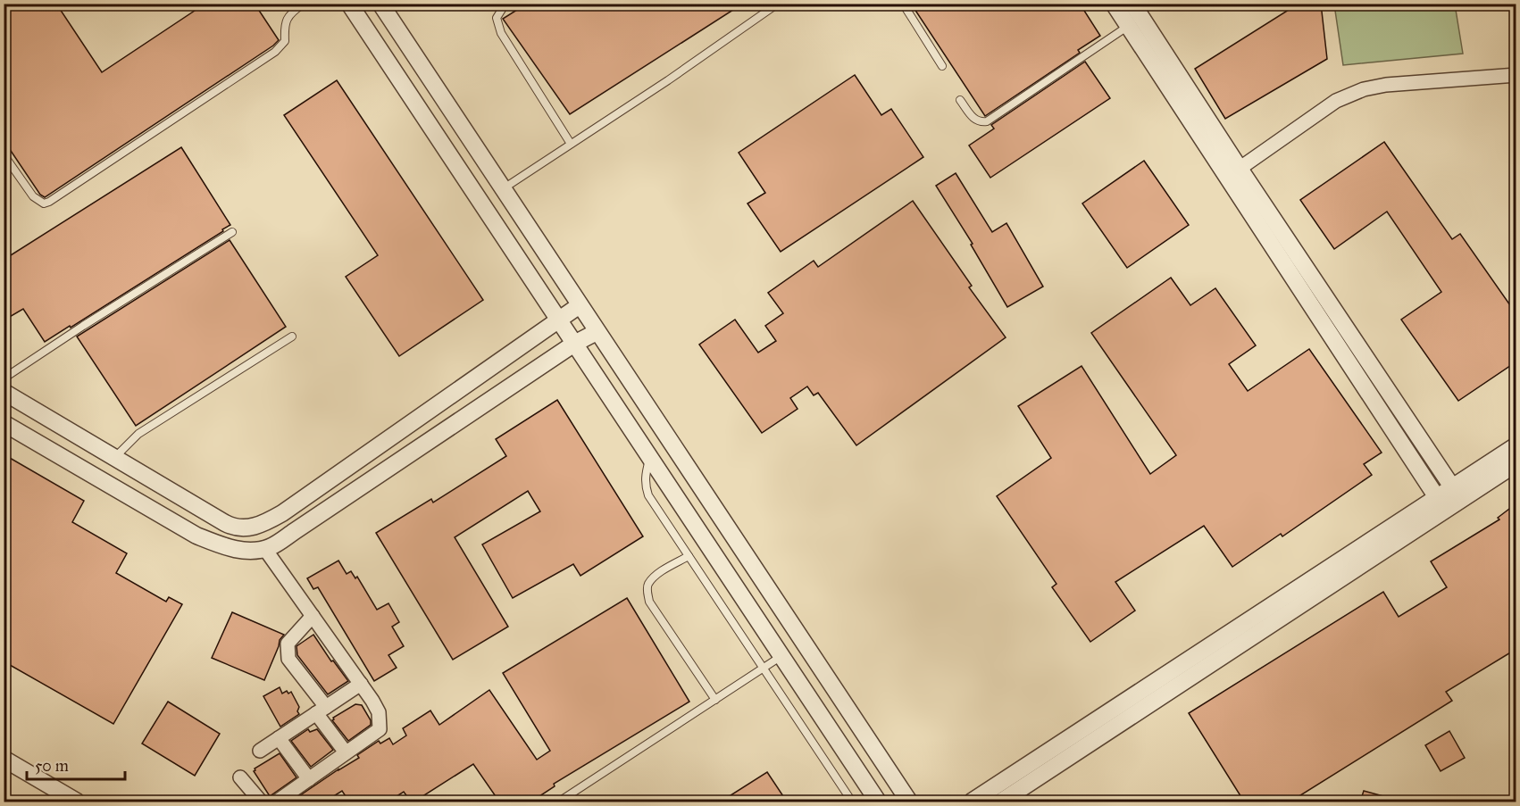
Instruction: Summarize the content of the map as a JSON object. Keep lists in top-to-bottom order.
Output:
{
  "scale_bar": "50 m"
}
